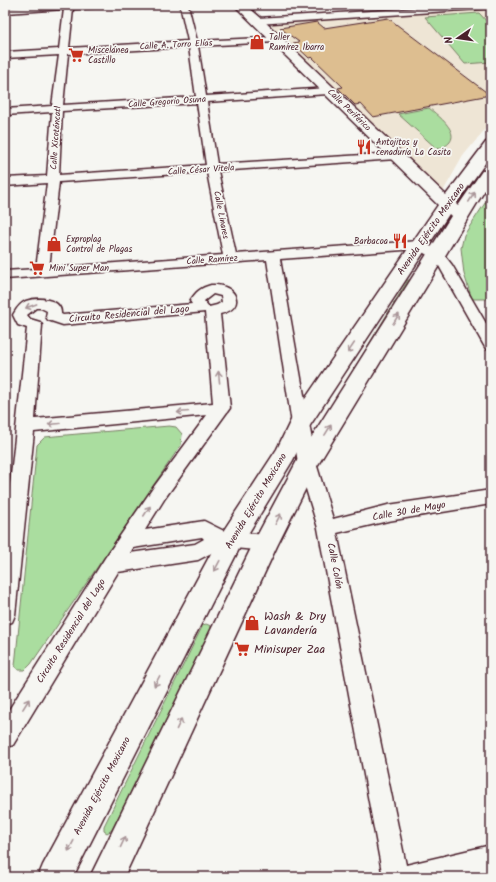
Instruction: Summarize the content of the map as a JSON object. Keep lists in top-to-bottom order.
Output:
{
  "streets": {
    "main road": ["Calle Periférico", "Avenida Ejército Mexicano"],
    "street": [
      "Calle A. Torro Elías",
      "Calle Gregorio Osuna",
      "Calle Xicoténcatl",
      "Calle César Vitela",
      "Calle Linares",
      "Calle Ramírez",
      "Circuito Residencial del Lago",
      "Calle 30 de Mayo",
      "Calle Colón"
    ]
  },
  "crossings": [
    ["Calle A. Torro Elías", "Calle Periférico"],
    ["Calle A. Torro Elías", "Calle Xicoténcatl"],
    ["Calle A. Torro Elías", "Calle Linares"],
    ["Calle Gregorio Osuna", "Calle Periférico"],
    ["Calle Gregorio Osuna", "Calle Xicoténcatl"],
    ["Calle Gregorio Osuna", "Calle Linares"],
    ["Calle Periférico", "Calle César Vitela"],
    ["Calle Periférico", "Avenida Ejército Mexicano"],
    ["Calle Xicoténcatl", "Calle César Vitela"],
    ["Calle Xicoténcatl", "Calle Ramírez"],
    ["Calle César Vitela", "Calle Linares"],
    ["Calle Linares", "Calle Ramírez"],
    ["Avenida Ejército Mexicano", "Calle Ramírez"],
    ["Avenida Ejército Mexicano", "Calle Colón"],
    ["Calle Ramírez", "Calle Colón"],
    ["Calle 30 de Mayo", "Calle Colón"]
  ],
  "places": {
    "shop": ["Taller Ramírez Ibarra", "Exproplag Control de Plagas", "Wash & Dry Lavandería"],
    "supermarket": ["Miscelánea Castillo", "Mini Super Man", "Minisuper Zaa"],
    "restaurant": ["Antojitos y cenaduría La Casita", "Barbacoa"]
  },
  "north": "left"
}
